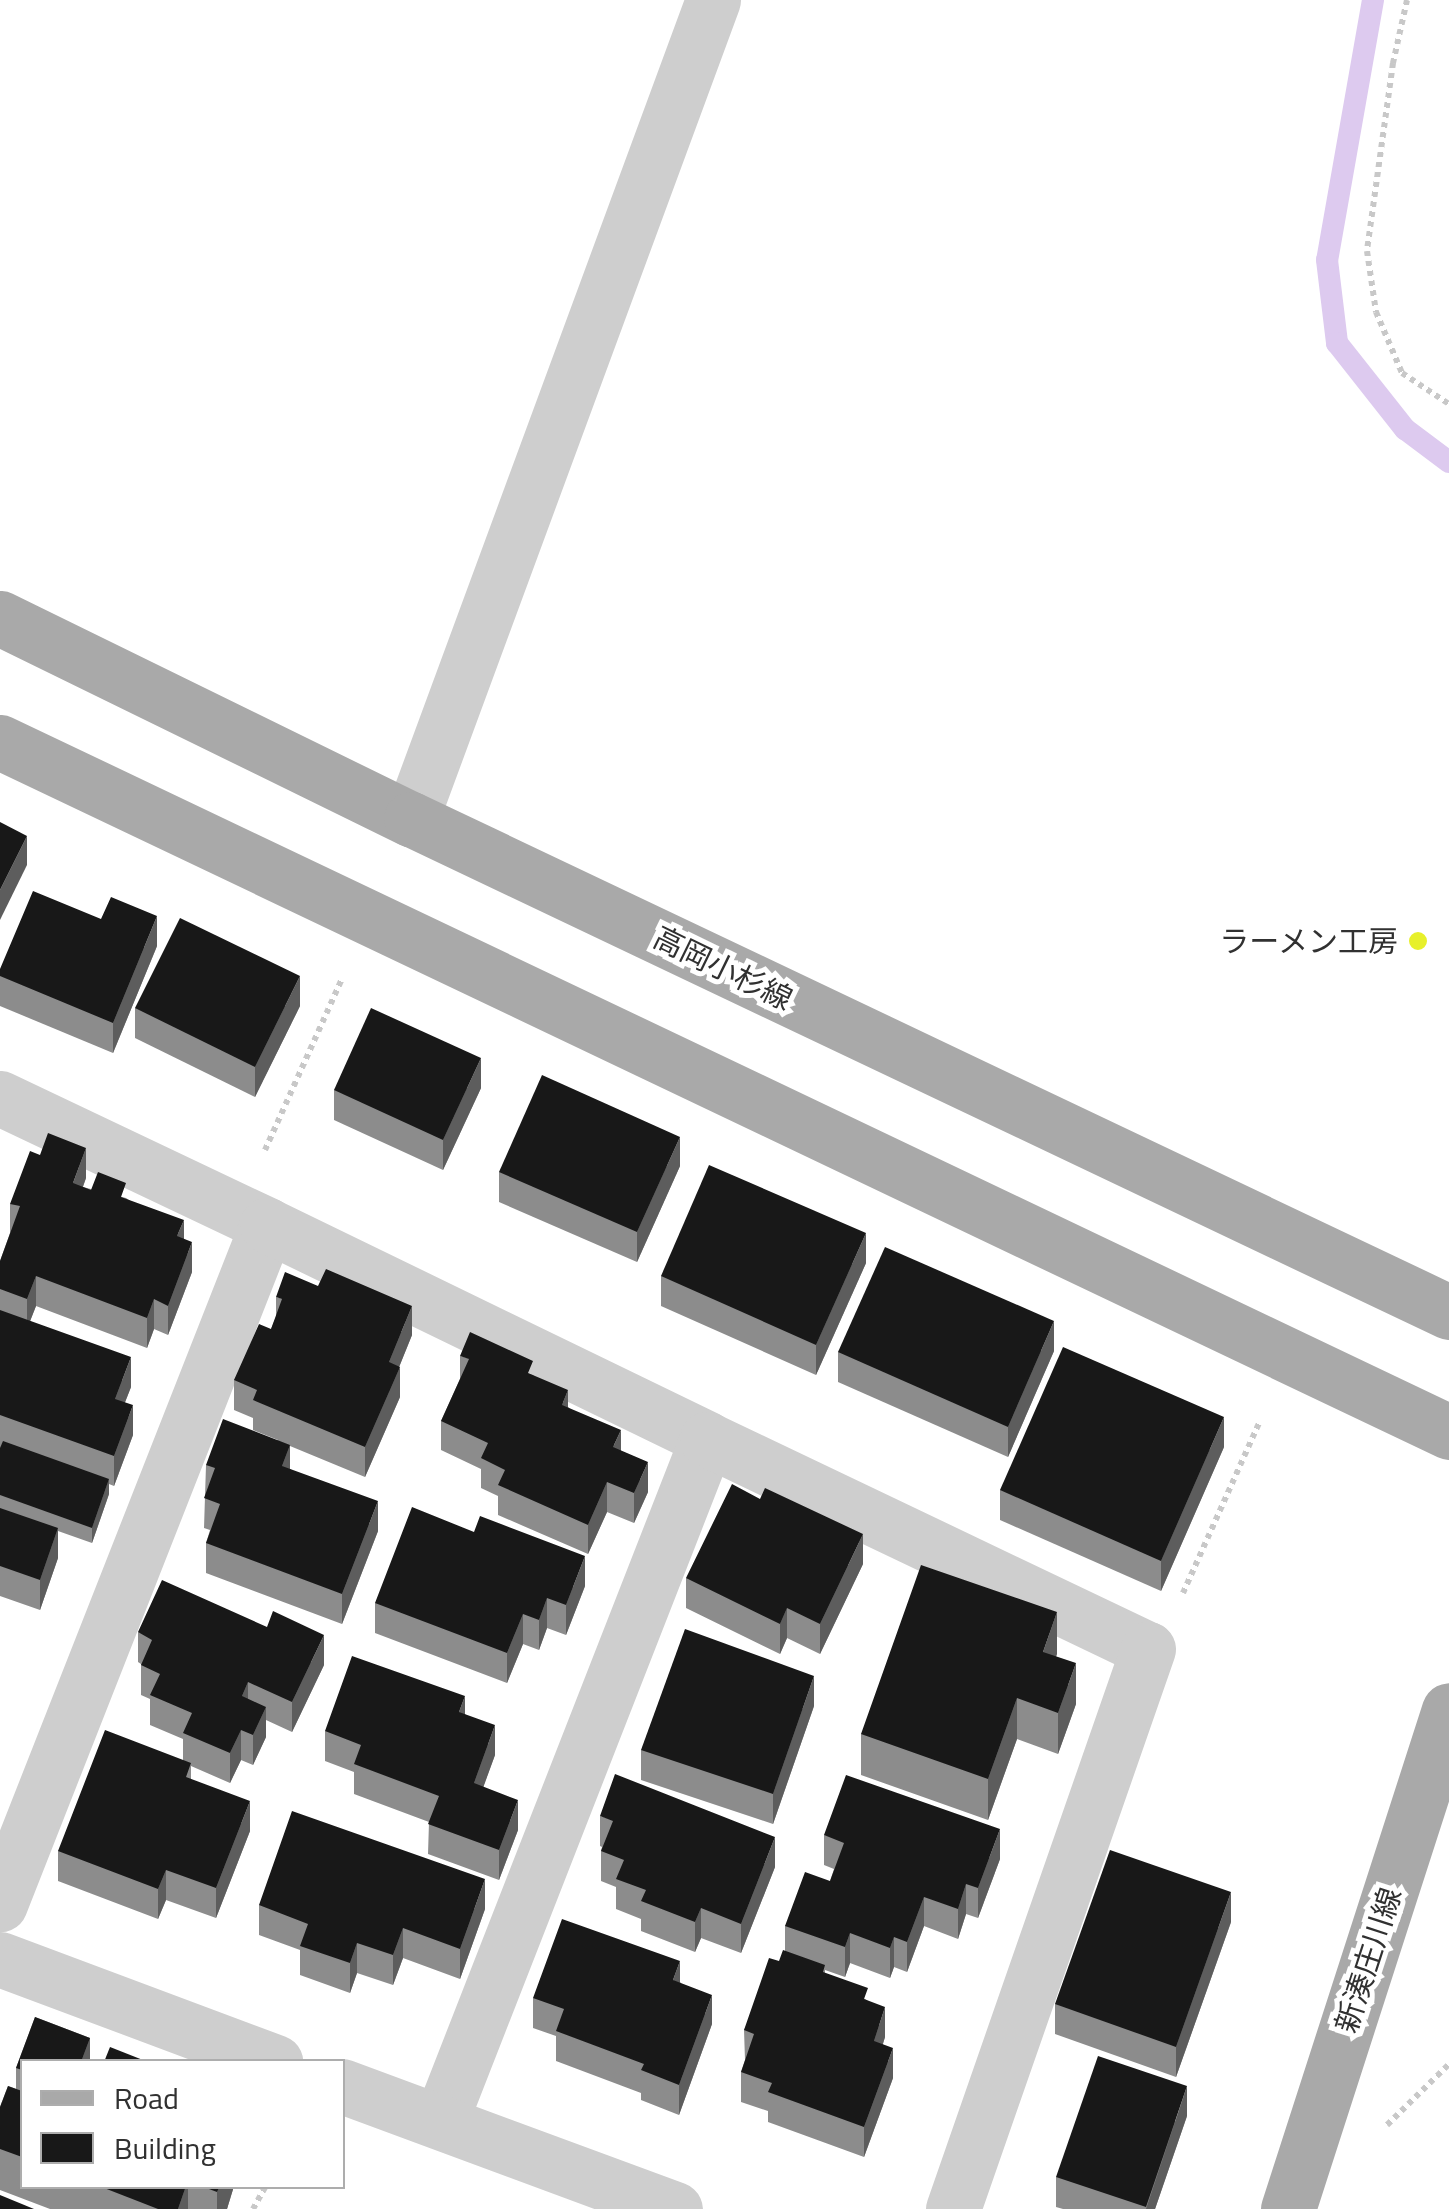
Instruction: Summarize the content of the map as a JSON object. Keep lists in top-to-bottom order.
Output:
{
  "streets": {
    "main road": ["高岡小杉線", "新湊庄川線"]
  },
  "places": ["ラーメン工房"],
  "legend": ["Road", "Building"]
}
